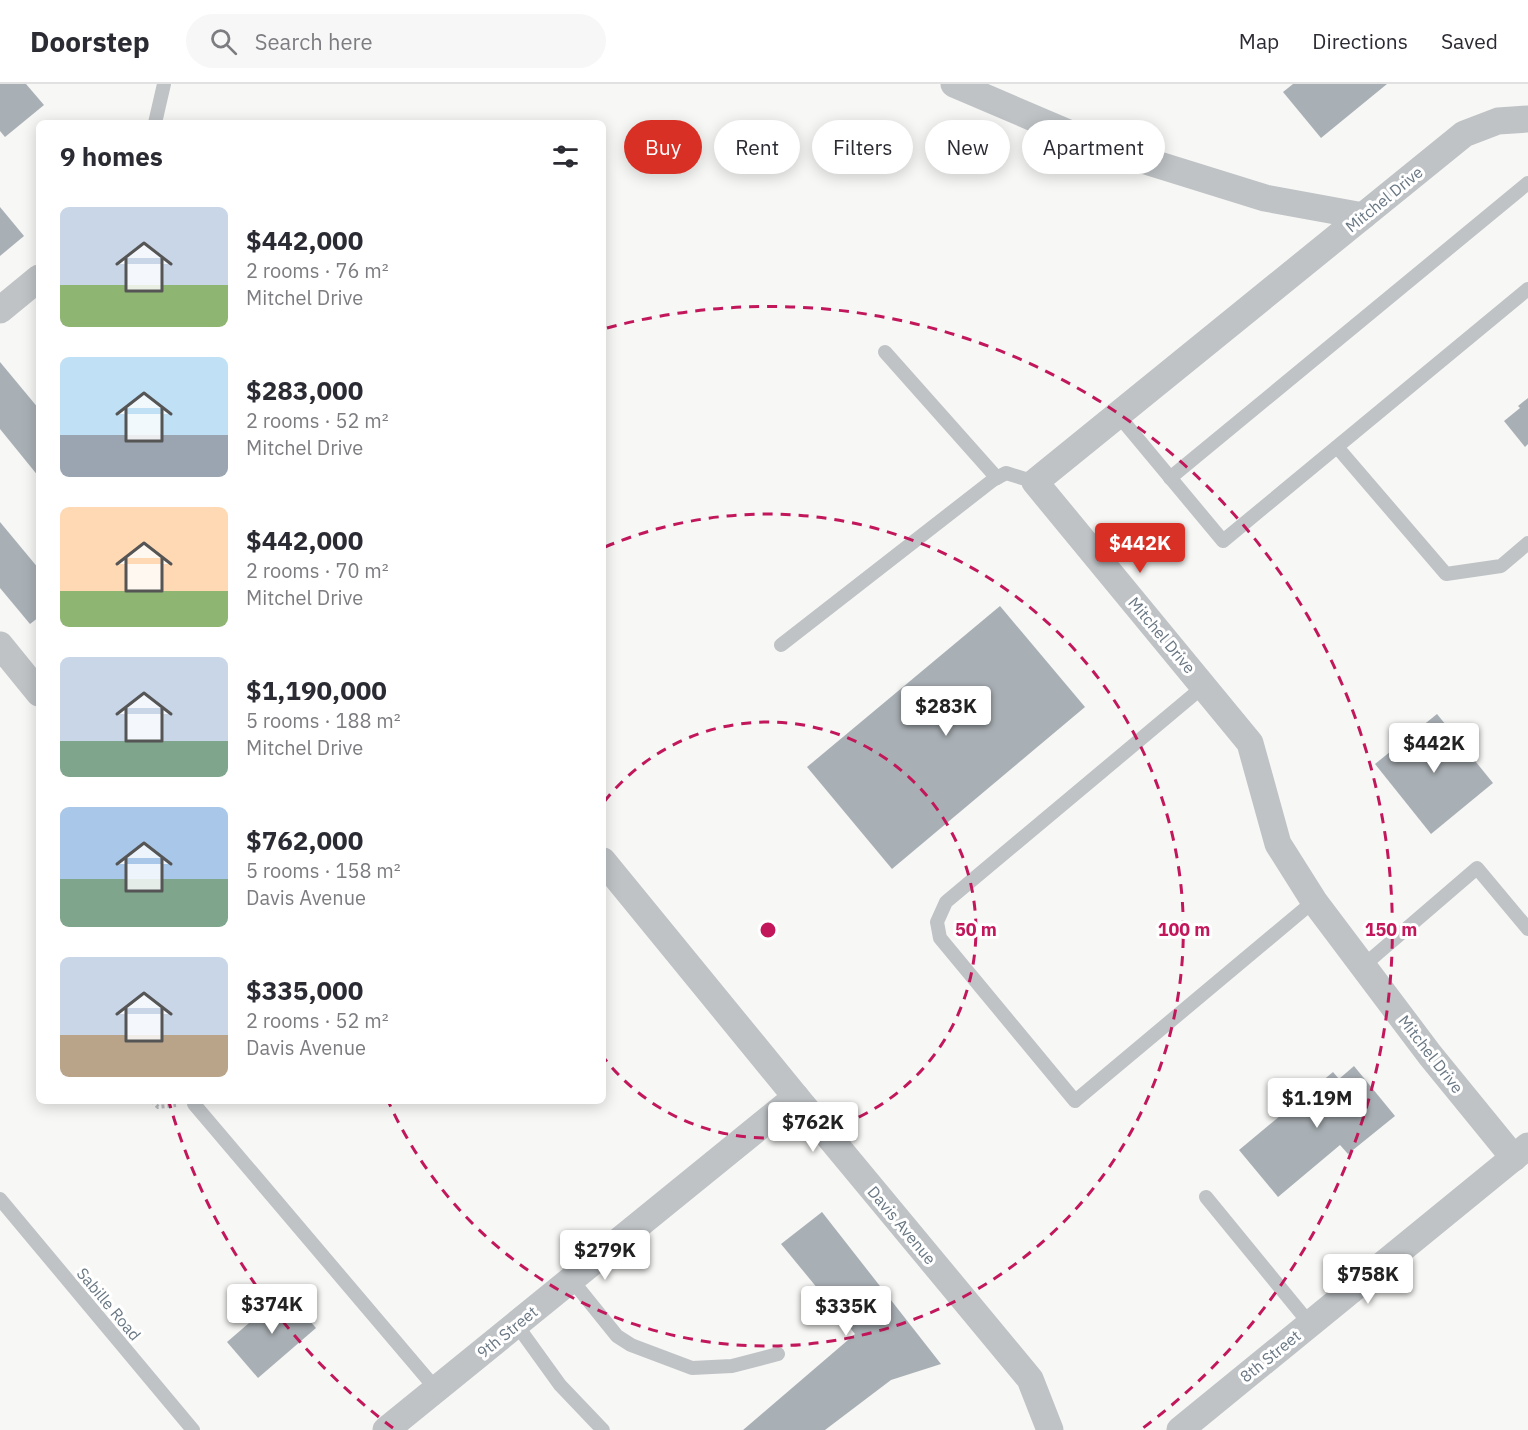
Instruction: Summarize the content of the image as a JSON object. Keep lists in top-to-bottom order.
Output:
{
  "streets": {
    "street": [
      "Mitchel Drive",
      "Davis Avenue",
      "9th Street",
      "8th Street"
    ],
    "lane": ["Sabille Road"]
  },
  "crossings": [
    ["Mitchel Drive", "8th Street"],
    ["Davis Avenue", "9th Street"]
  ],
  "page": {
    "header": "Doorstep",
    "search": "Search here",
    "nav": ["Map", "Directions", "Saved"],
    "chip": [
      "Buy",
      "Rent",
      "Filters",
      "New",
      "Apartment"
    ],
    "heading": "9 homes",
    "list": [
      {
        "name": "$442,000",
        "note": "2 rooms · 76 m² · Mitchel Drive"
      },
      {
        "name": "$283,000",
        "note": "2 rooms · 52 m² · Mitchel Drive"
      },
      {
        "name": "$442,000",
        "note": "2 rooms · 70 m² · Mitchel Drive"
      },
      {
        "name": "$1,190,000",
        "note": "5 rooms · 188 m² · Mitchel Drive"
      },
      {
        "name": "$762,000",
        "note": "5 rooms · 158 m² · Davis Avenue"
      },
      {
        "name": "$335,000",
        "note": "2 rooms · 52 m² · Davis Avenue"
      }
    ],
    "price": [
      "$442K",
      "$283K",
      "$442K",
      "$1.19M",
      "$762K",
      "$279K",
      "$758K",
      "$374K",
      "$335K"
    ]
  },
  "rings": ["50 m", "100 m", "150 m"]
}
